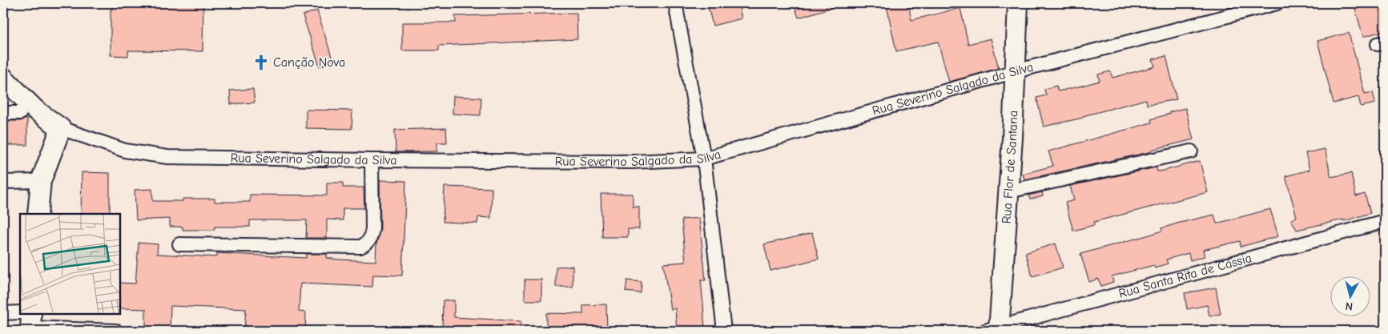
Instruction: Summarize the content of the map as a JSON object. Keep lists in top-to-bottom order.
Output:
{
  "streets": {
    "street": ["Rua Severino Salgado da Silva", "Rua Flor de Santana", "Rua Santa Rita de Cássia"]
  },
  "crossings": [
    ["Rua Severino Salgado da Silva", "Rua Flor de Santana"],
    ["Rua Flor de Santana", "Rua Santa Rita de Cássia"]
  ],
  "places": {
    "church": ["Canção Nova"]
  },
  "north": "bottom"
}
